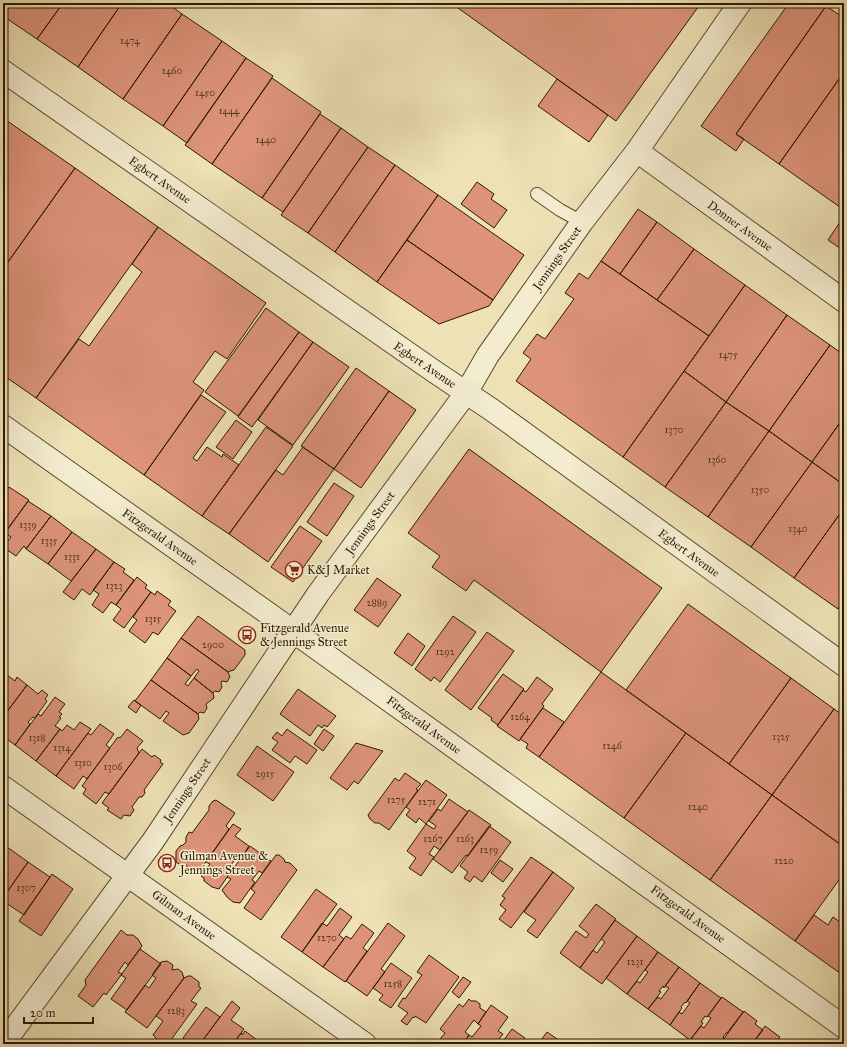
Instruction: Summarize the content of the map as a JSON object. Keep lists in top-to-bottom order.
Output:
{
  "streets": {
    "street": [
      "Egbert Avenue",
      "Donner Avenue",
      "Jennings Street",
      "Fitzgerald Avenue",
      "Gilman Avenue"
    ]
  },
  "crossings": [
    ["Egbert Avenue", "Jennings Street"],
    ["Donner Avenue", "Jennings Street"],
    ["Jennings Street", "Fitzgerald Avenue"],
    ["Jennings Street", "Gilman Avenue"]
  ],
  "places": {
    "supermarket": ["K&J Market"],
    "bus stop": ["Fitzgerald Avenue & Jennings Street", "Gilman Avenue & Jennings Street"]
  },
  "house_numbers": [
    "1474",
    "1460",
    "1450",
    "1444",
    "1440",
    "1475",
    "1370",
    "1360",
    "1350",
    "1339",
    "1340",
    "1335",
    "1331",
    "1323",
    "2889",
    "1315",
    "2900",
    "1292",
    "1264",
    "1325",
    "1318",
    "1246",
    "1314",
    "1310",
    "1306",
    "2915",
    "1275",
    "1271",
    "1240",
    "1267",
    "1263",
    "1259",
    "1220",
    "1307",
    "1270",
    "1231",
    "1258",
    "1283"
  ],
  "scale_bar": "20 m"
}
